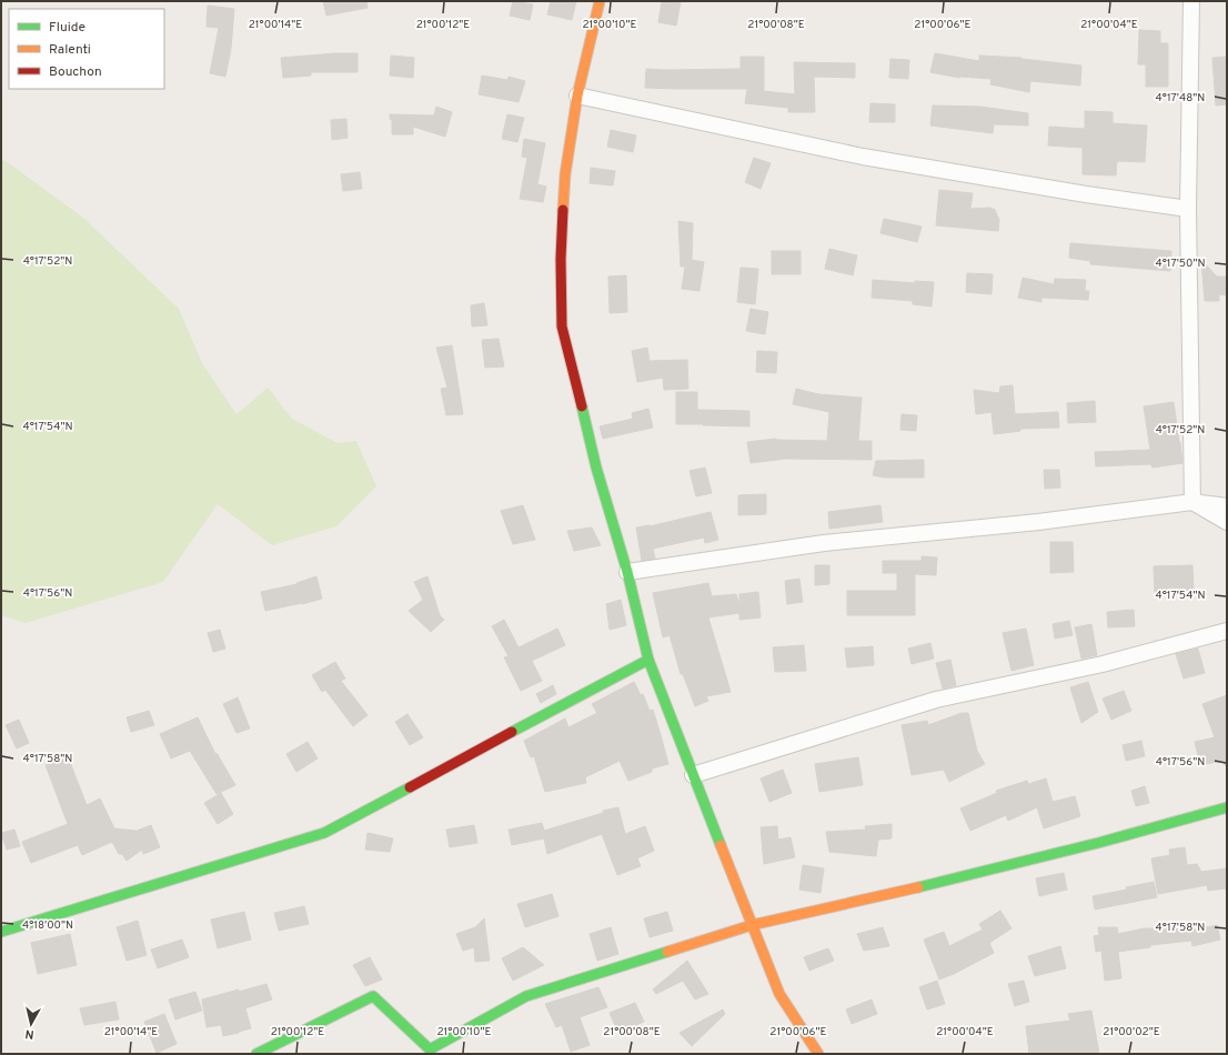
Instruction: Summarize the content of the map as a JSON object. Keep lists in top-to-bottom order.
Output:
{
  "legend": ["Fluide", "Ralenti", "Bouchon"],
  "north": "bottom",
  "coordinates": [
    "21°00'14\"E",
    "21°00'12\"E",
    "21°00'10\"E",
    "21°00'08\"E",
    "21°00'06\"E",
    "21°00'04\"E",
    "4°17'48\"N",
    "4°17'52\"N",
    "4°17'50\"N",
    "4°17'54\"N",
    "4°17'56\"N",
    "4°17'58\"N",
    "4°18'00\"N",
    "21°00'02\"E"
  ]
}
